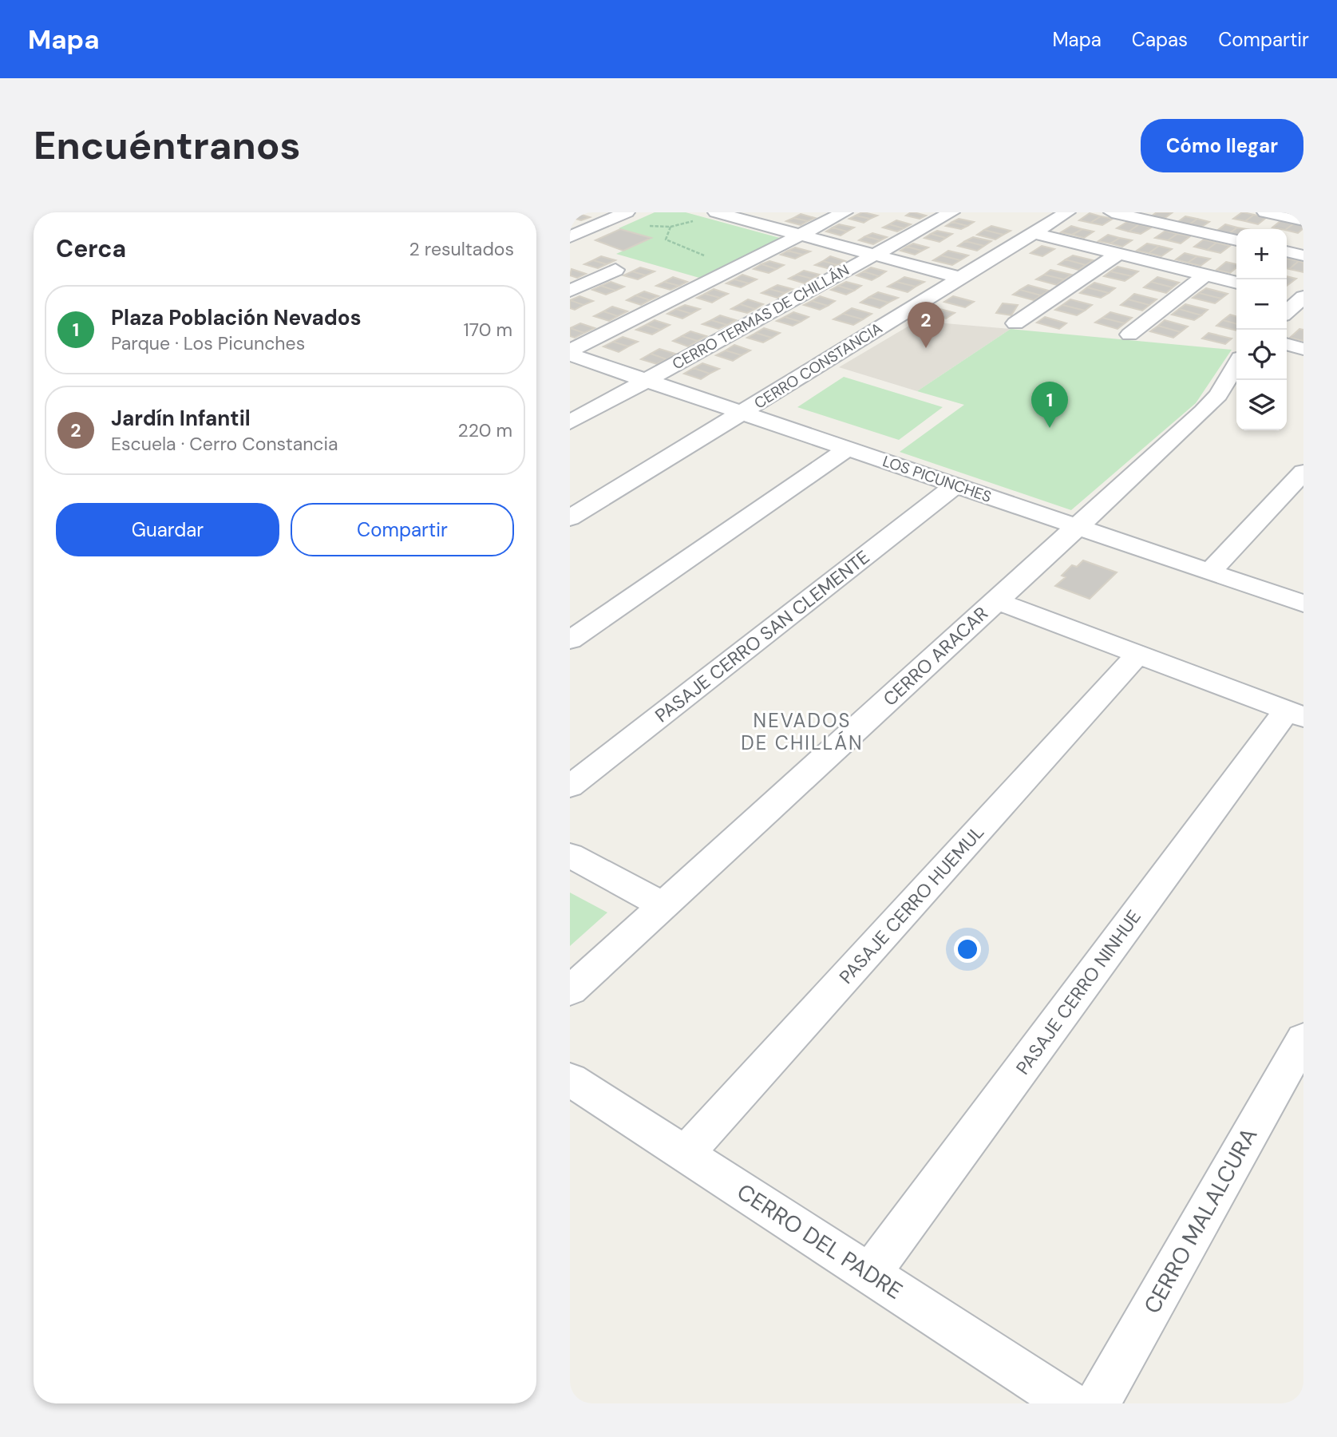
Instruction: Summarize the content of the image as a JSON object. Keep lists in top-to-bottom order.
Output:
{
  "streets": {
    "street": [
      "CERRO TERMAS DE CHILLÁN",
      "CERRO CONSTANCIA",
      "LOS PICUNCHES",
      "PASAJE CERRO SAN CLEMENTE",
      "CERRO ARACAR",
      "PASAJE CERRO HUEMUL",
      "PASAJE CERRO NINHUE",
      "CERRO MALALCURA",
      "CERRO DEL PADRE"
    ]
  },
  "crossings": [
    ["CERRO TERMAS DE CHILLÁN", "LOS PICUNCHES"],
    ["CERRO CONSTANCIA", "LOS PICUNCHES"],
    ["LOS PICUNCHES", "PASAJE CERRO SAN CLEMENTE"],
    ["LOS PICUNCHES", "CERRO ARACAR"],
    ["PASAJE CERRO HUEMUL", "CERRO DEL PADRE"],
    ["PASAJE CERRO NINHUE", "CERRO DEL PADRE"]
  ],
  "districts": ["NEVADOS DE CHILLÁN"],
  "page": {
    "header": "Mapa",
    "nav": ["Mapa", "Capas", "Compartir"],
    "buttons": [
      "Cómo llegar",
      ["Guardar", "Compartir"]
    ],
    "title": "Encuéntranos",
    "heading": ["Cerca", "2 resultados"],
    "map_buttons": ["+", "−"],
    "list": [
      {
        "mark": "1",
        "name": "Plaza Población Nevados",
        "note": "Parque · Los Picunches",
        "value": "170 m"
      },
      {
        "mark": "2",
        "name": "Jardín Infantil",
        "note": "Escuela · Cerro Constancia",
        "value": "220 m"
      }
    ],
    "pins": ["2", "1"]
  }
}
